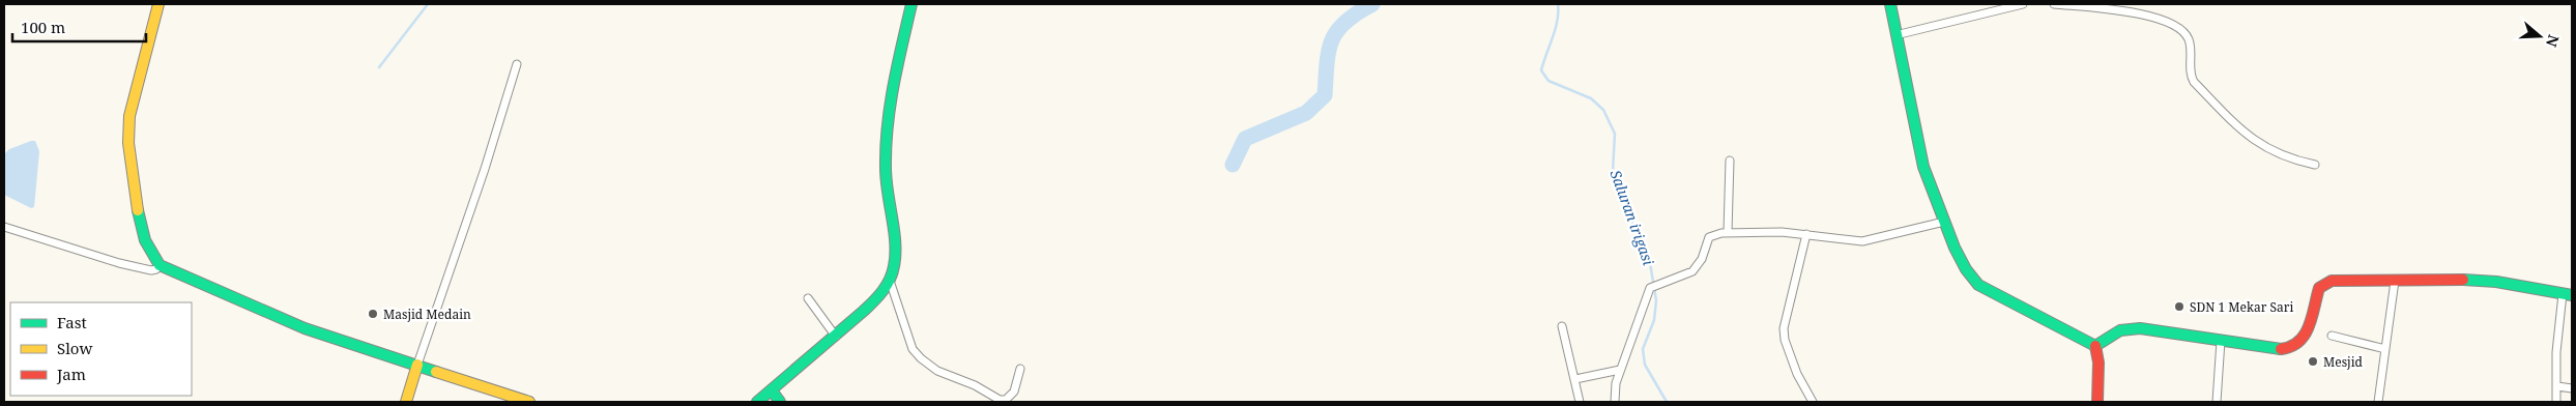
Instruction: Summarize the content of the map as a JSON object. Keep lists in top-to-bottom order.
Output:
{
  "water": ["Saluran irigasi"],
  "places": ["SDN 1 Mekar Sari", "Masjid Medain", "Mesjid"],
  "legend": ["Fast", "Slow", "Jam"],
  "scale_bar": "100 m",
  "north": "right"
}
